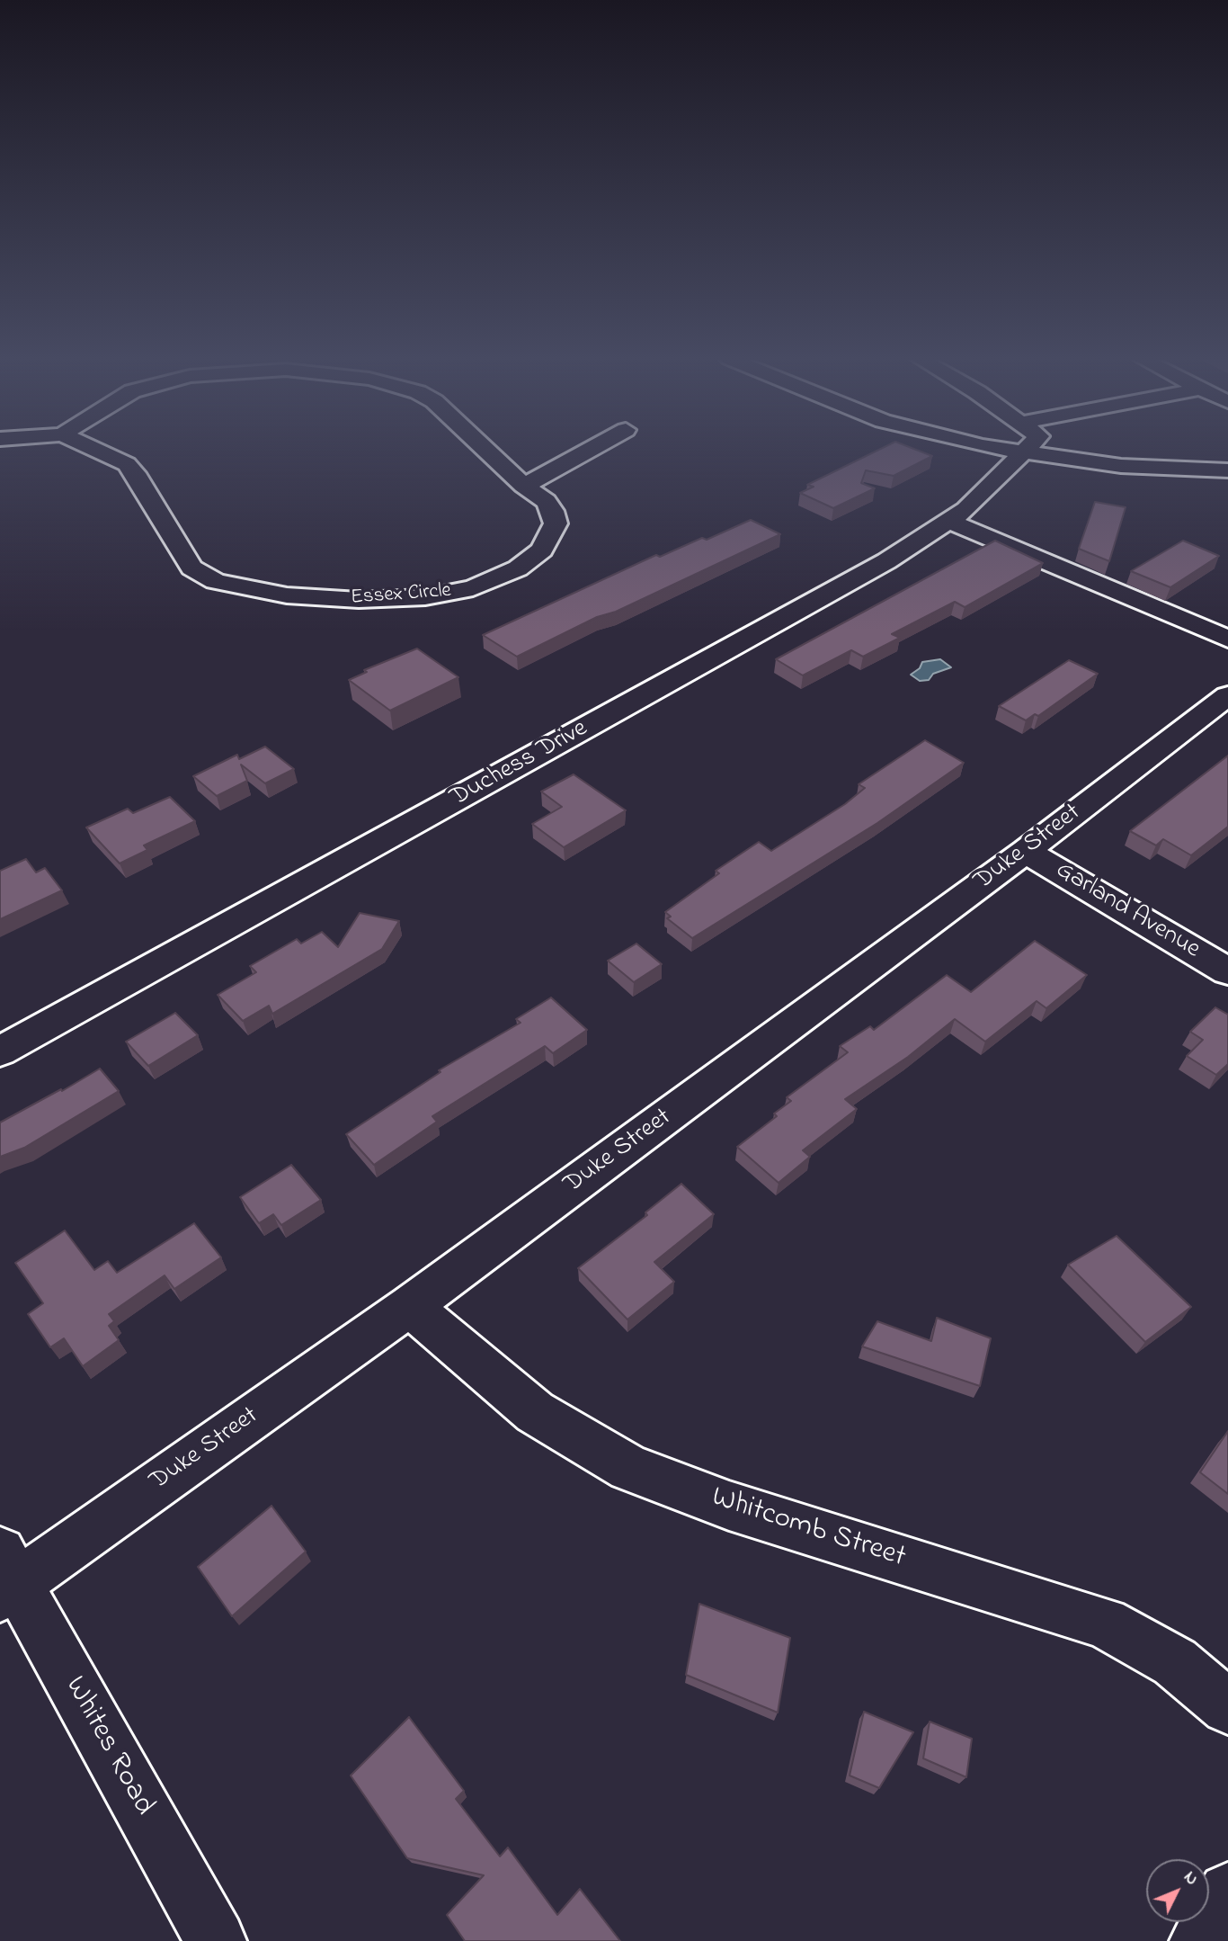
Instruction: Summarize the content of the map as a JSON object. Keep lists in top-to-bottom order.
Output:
{
  "streets": {
    "street": [
      "Essex Circle",
      "Duchess Drive",
      "Duke Street",
      "Garland Avenue",
      "Whitcomb Street",
      "Whites Road"
    ]
  },
  "crossings": [
    ["Duke Street", "Garland Avenue"],
    ["Duke Street", "Whitcomb Street"],
    ["Duke Street", "Whites Road"]
  ],
  "north": "top right"
}
